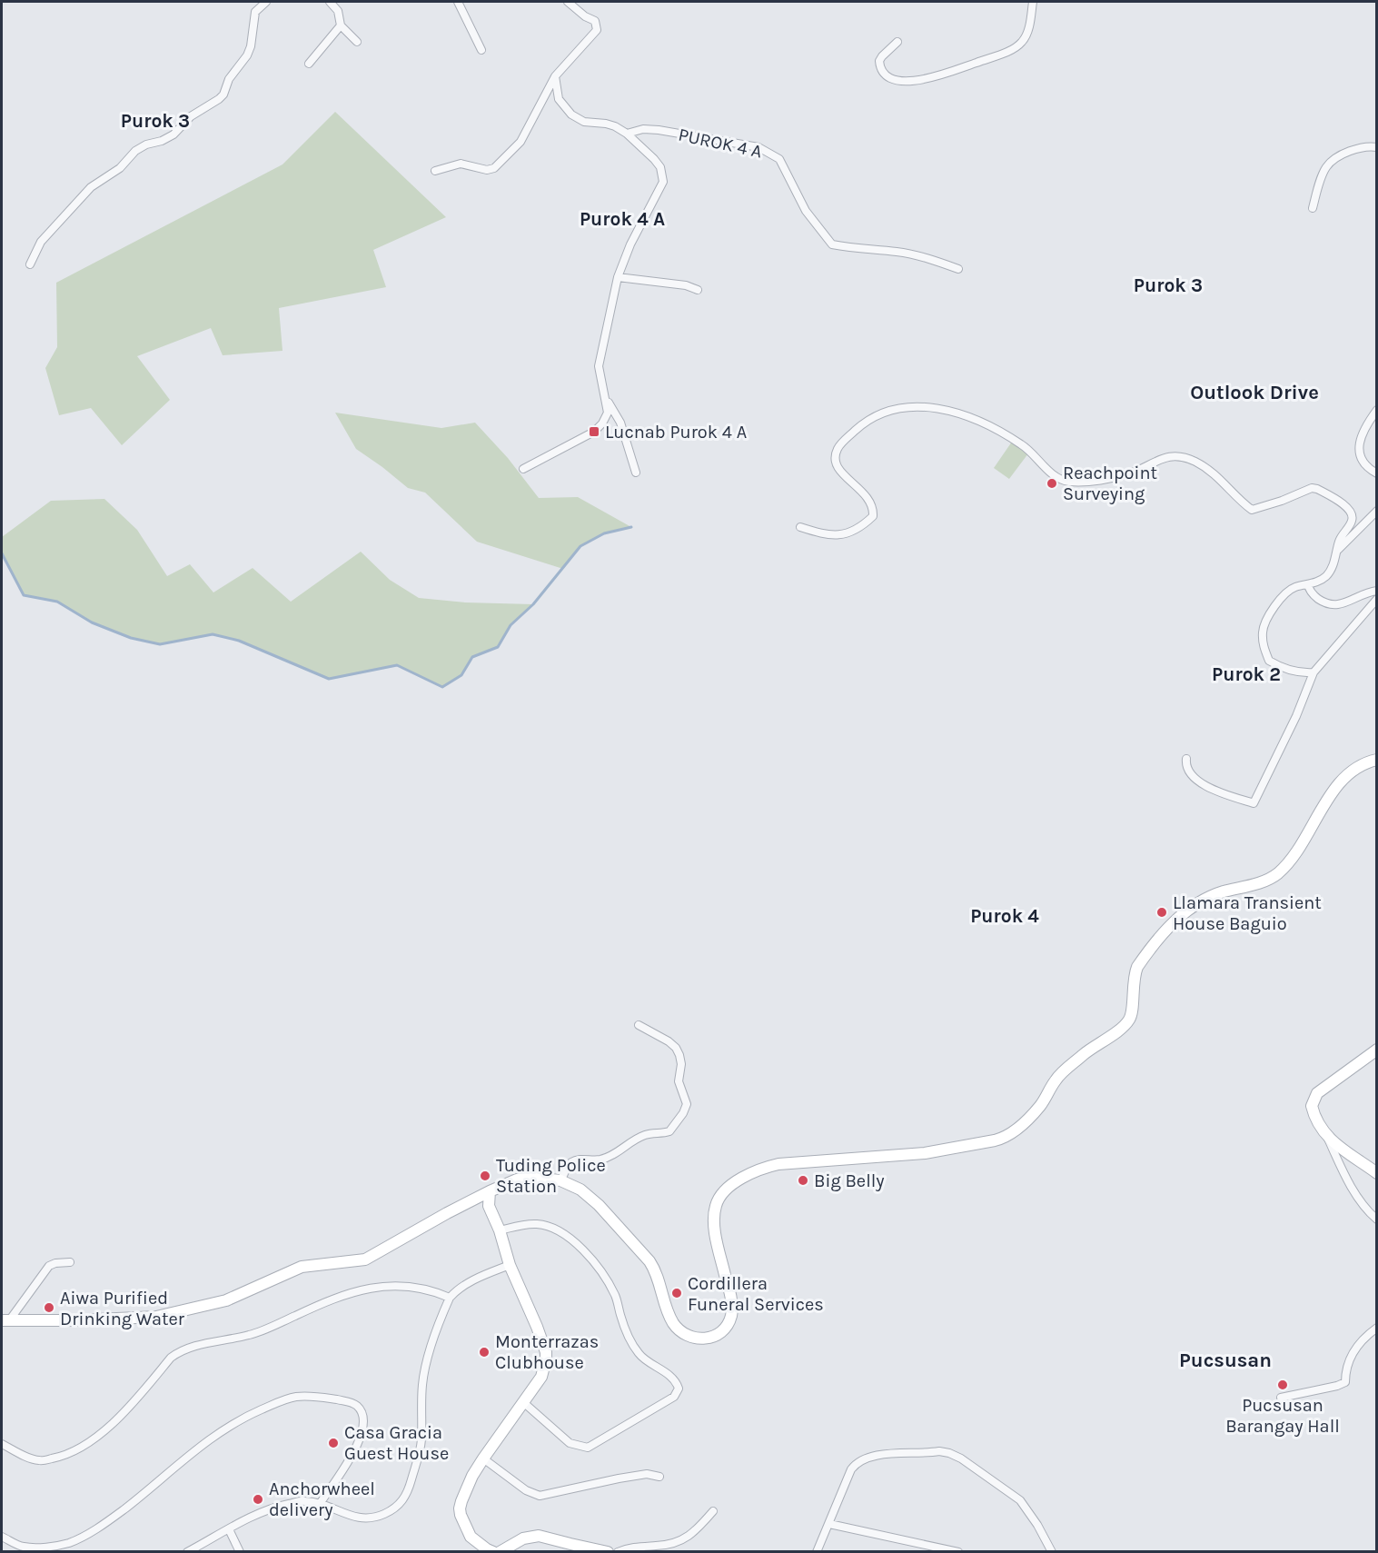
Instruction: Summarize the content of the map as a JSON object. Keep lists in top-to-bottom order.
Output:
{
  "streets": {
    "street": ["PUROK 4 A"]
  },
  "districts": [
    "Purok 3",
    "Purok 4 A",
    "Purok 3",
    "Outlook Drive",
    "Purok 2",
    "Purok 4",
    "Pucsusan"
  ],
  "places": {
    "transit": ["Lucnab Purok 4 A"],
    "other": [
      "Reachpoint Surveying",
      "Llamara Transient House Baguio",
      "Tuding Police Station",
      "Big Belly",
      "Cordillera Funeral Services",
      "Aiwa Purified Drinking Water",
      "Monterrazas Clubhouse",
      "Pucsusan Barangay Hall",
      "Casa Gracia Guest House",
      "Anchorwheel delivery"
    ]
  }
}
